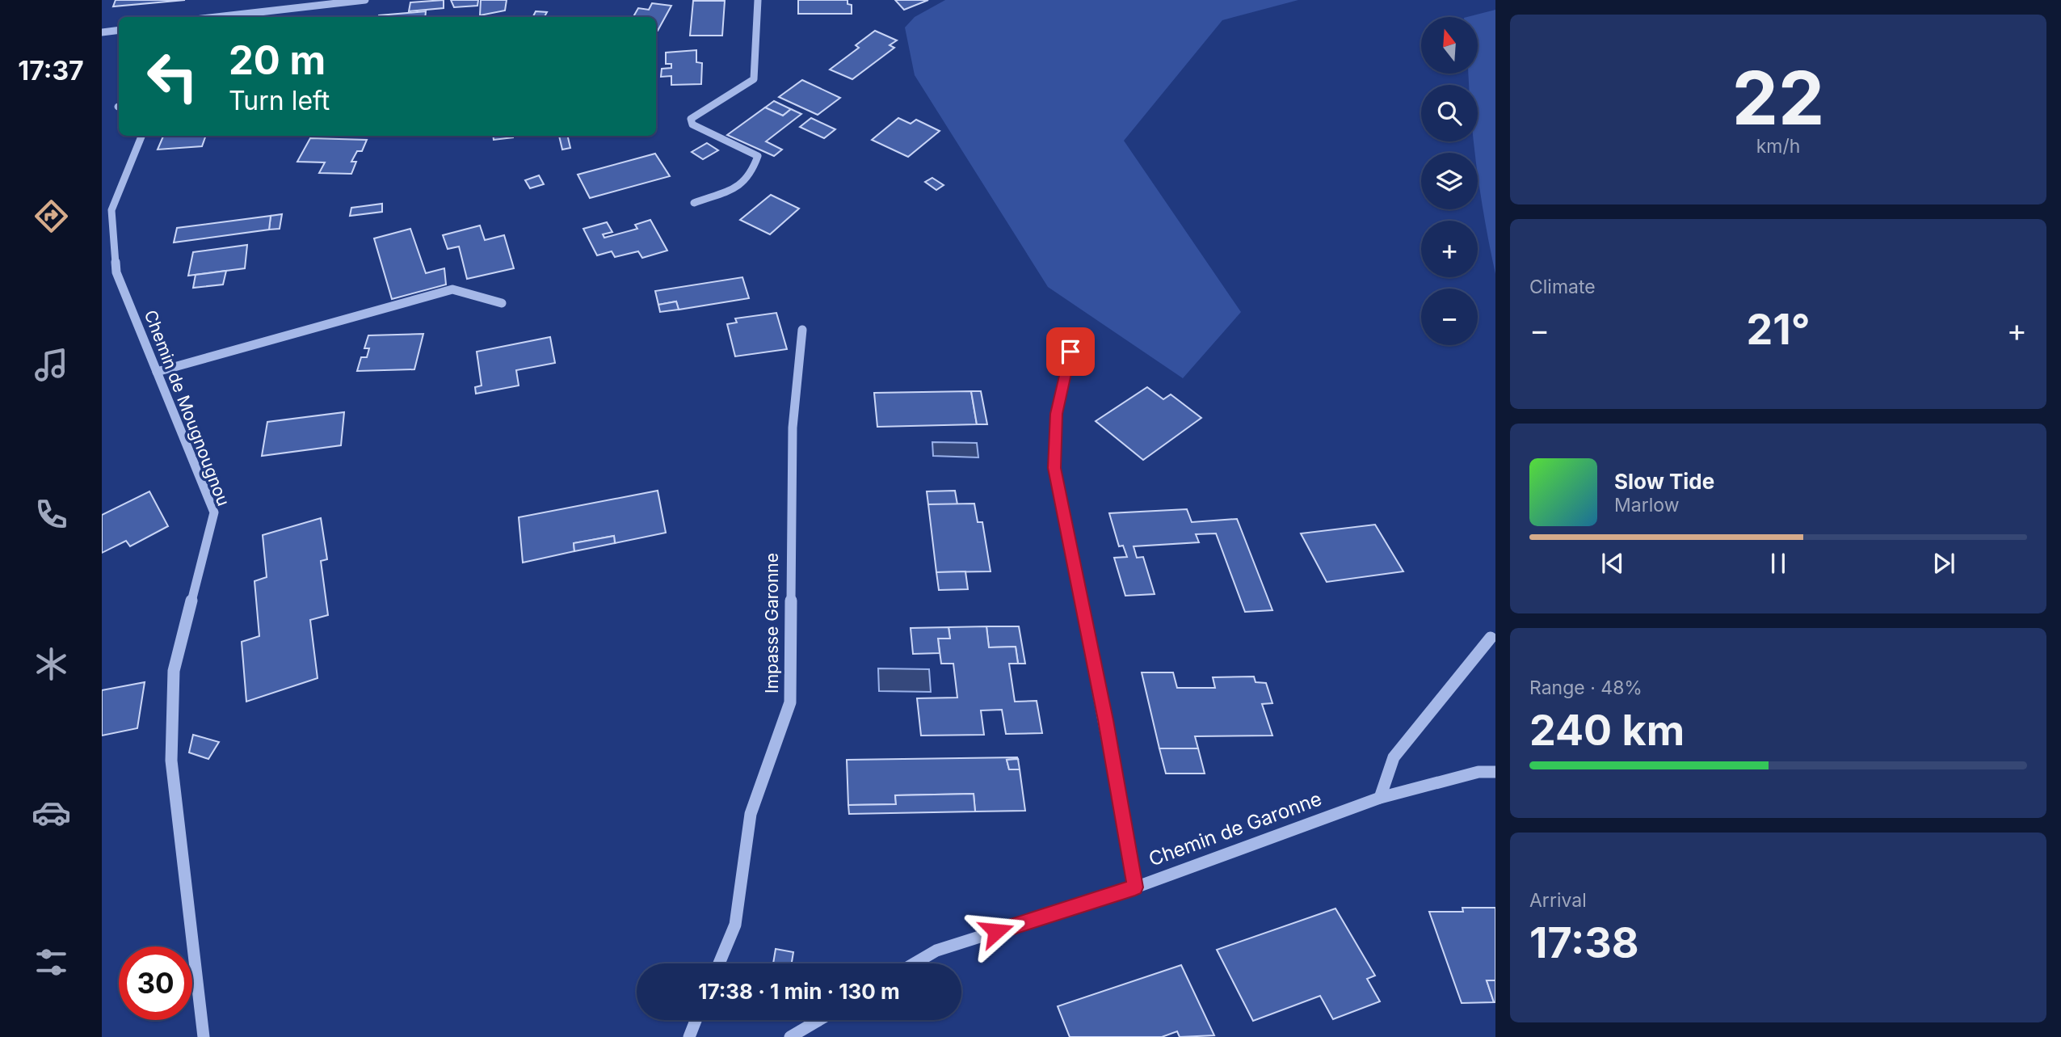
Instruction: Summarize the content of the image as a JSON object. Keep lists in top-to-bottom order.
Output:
{
  "streets": {
    "street": ["Chemin de Mougnougnou", "Impasse Garonne", "Chemin de Garonne"]
  },
  "north": "top",
  "page": {
    "tabs": "17:37",
    "tile": [
      ["22", "km/h"],
      "Climate",
      ["Range · 48%", "240 km"],
      ["Arrival", "17:38"]
    ],
    "map_buttons": ["+", "−"],
    "turn": ["20 m", "Turn left"],
    "heat": ["−", "21°", "+"],
    "song": ["Slow Tide", "Marlow"],
    "limit": "30",
    "trip": "17:38 · 1 min · 130 m"
  }
}
